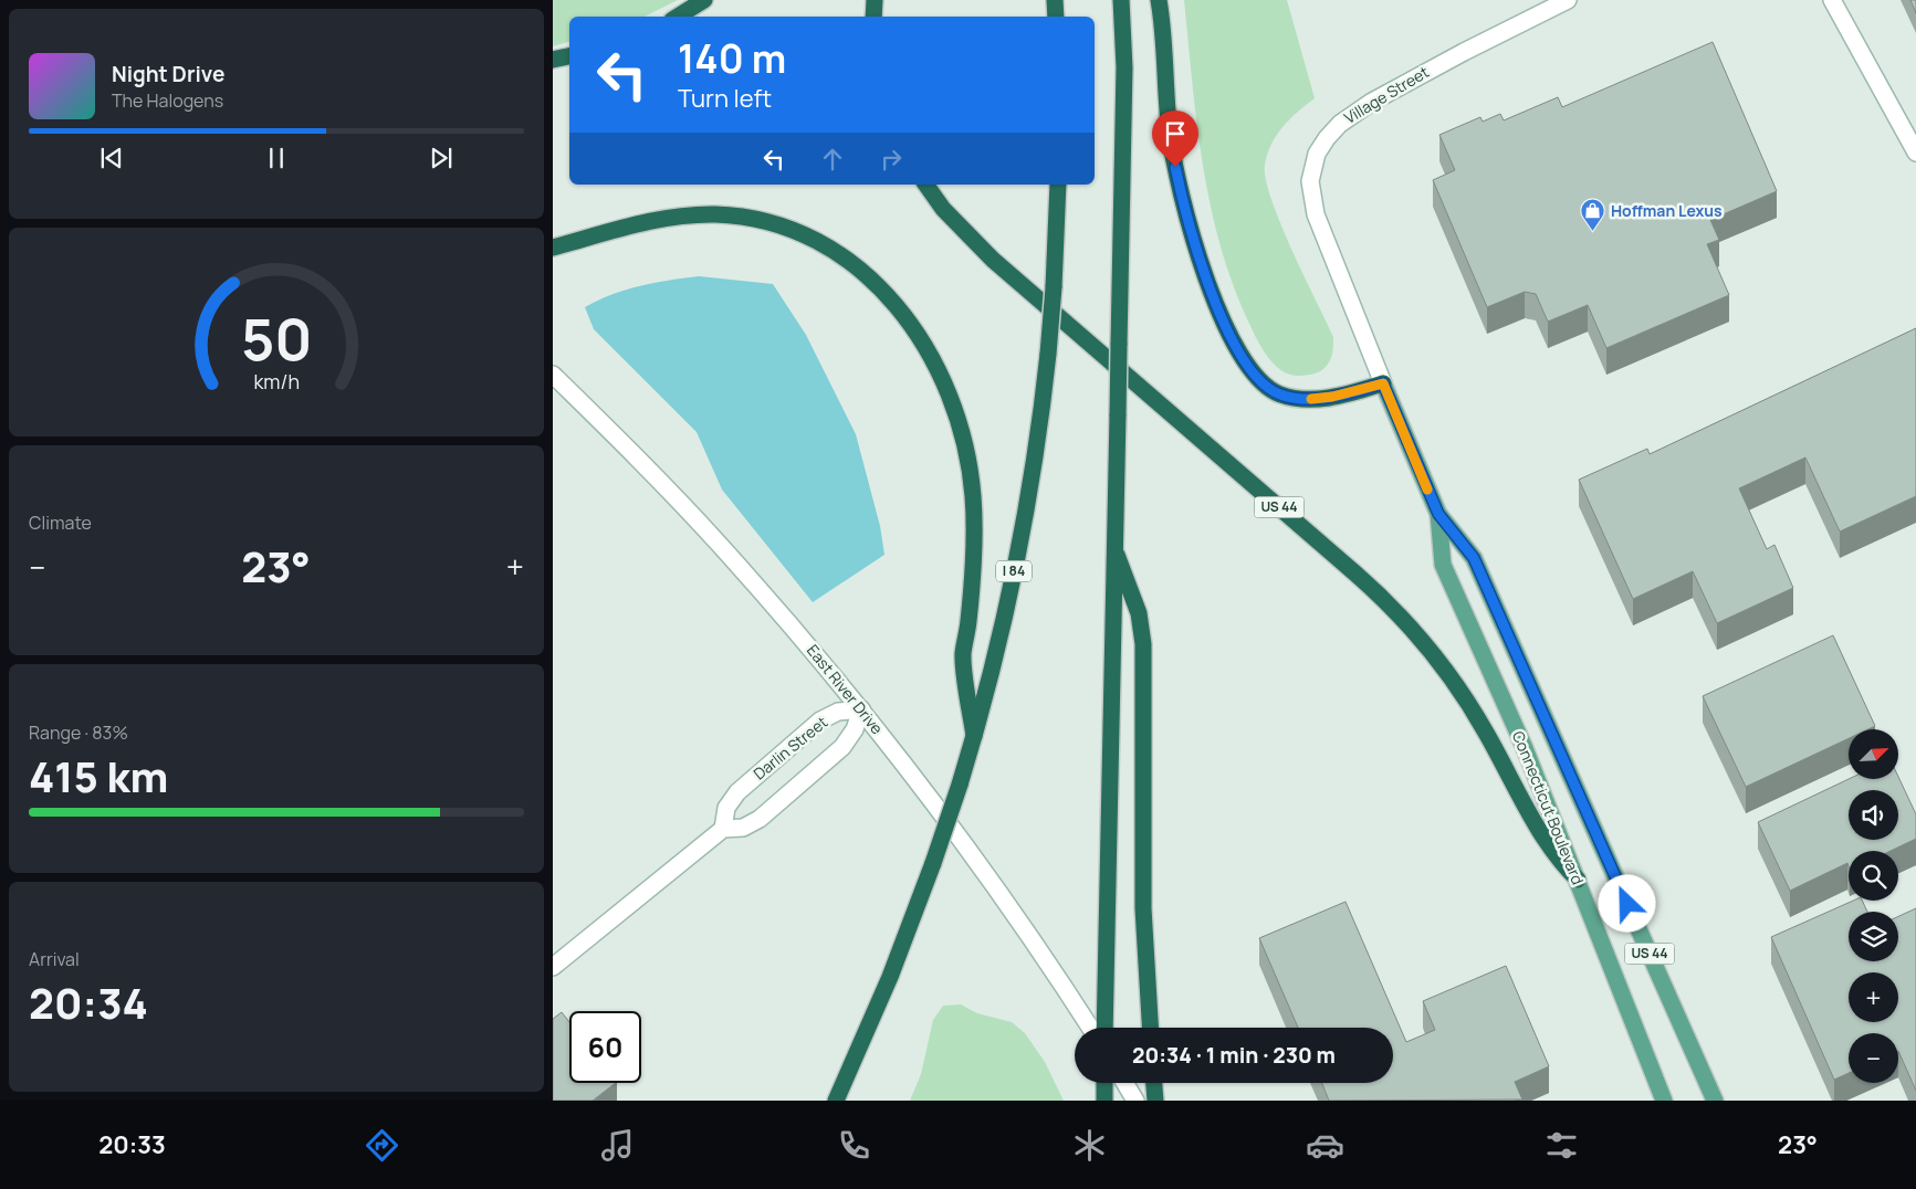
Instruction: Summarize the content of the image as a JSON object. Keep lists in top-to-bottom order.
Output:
{
  "streets": {
    "highway": ["US 44", "I 84"],
    "main road": ["Connecticut Boulevard"],
    "street": ["Village Street", "East River Drive", "Darlin Street"]
  },
  "crossings": [
    ["Village Street", "Connecticut Boulevard"],
    ["US 44", "Connecticut Boulevard"],
    ["East River Drive", "Darlin Street"]
  ],
  "places": {
    "shop": ["Hoffman Lexus"]
  },
  "north": "top right",
  "page": {
    "turn": ["140 m", "Turn left"],
    "song": ["Night Drive", "The Halogens"],
    "tile": [
      "Climate",
      ["Range · 83%", "415 km"],
      ["Arrival", "20:34"]
    ],
    "heat": ["−", "23°", "+"],
    "map_buttons": ["+", "−"],
    "limit": "60",
    "trip": "20:34 · 1 min · 230 m",
    "tabs": ["20:33", "23°"],
    "gauge": ["50", "km/h"]
  }
}
